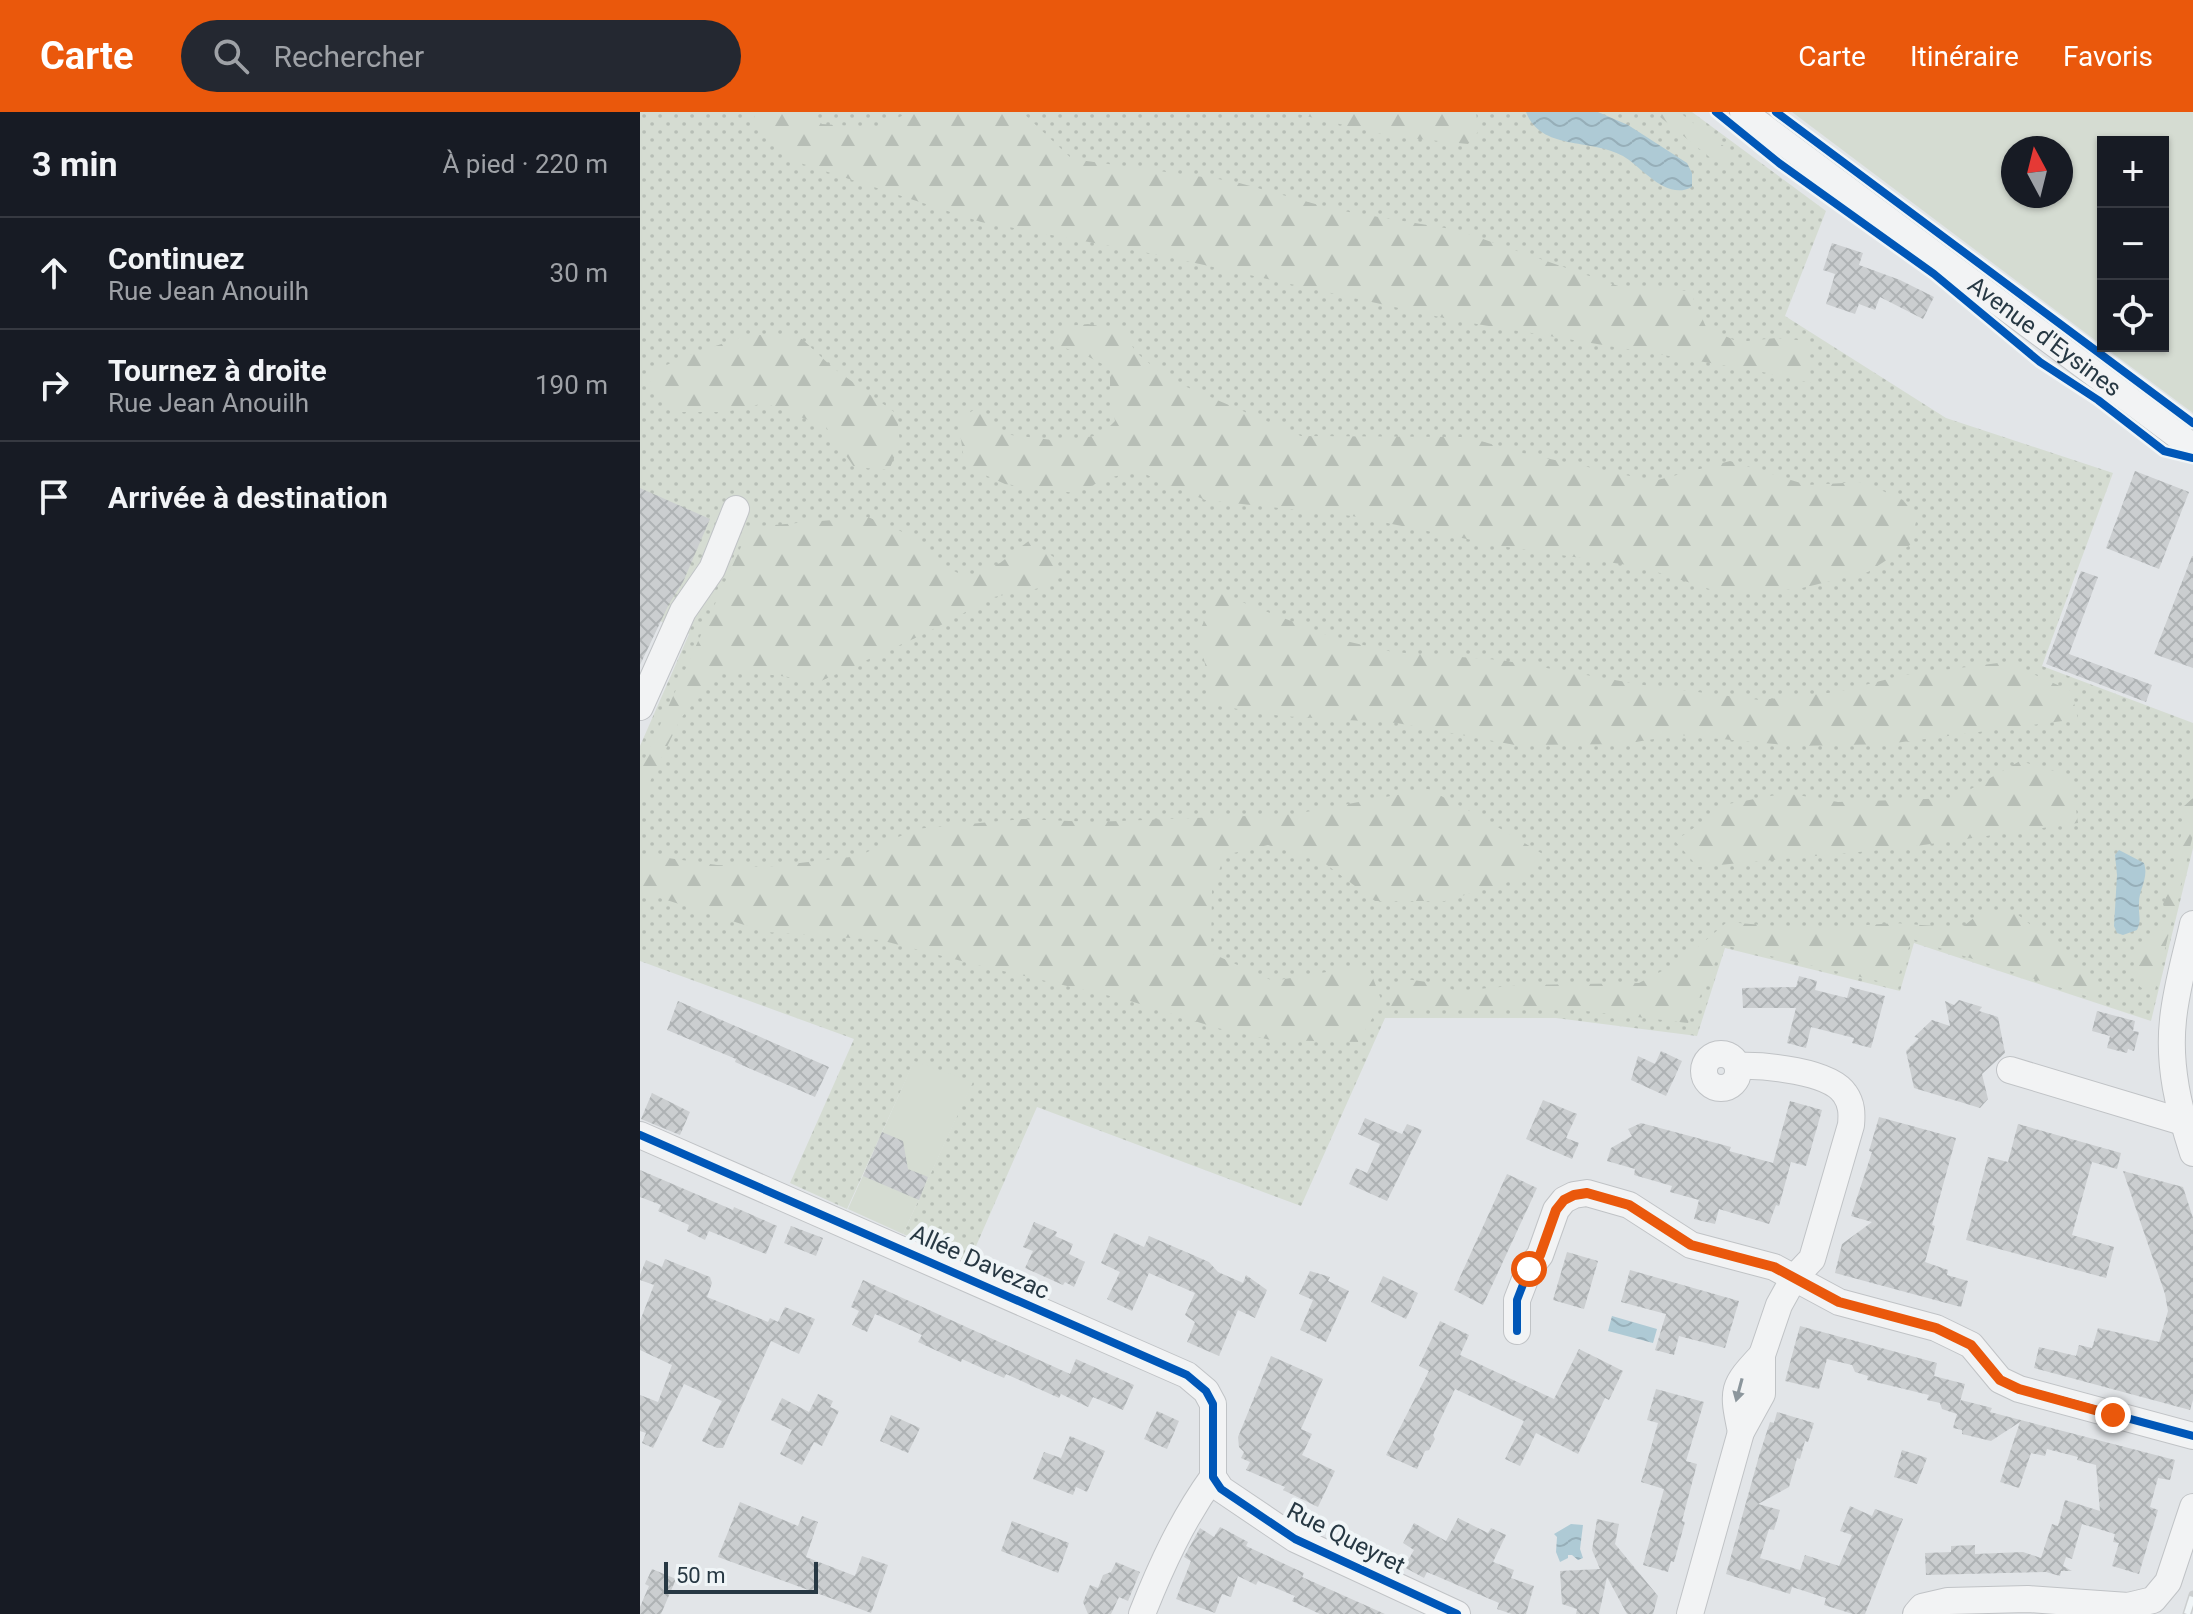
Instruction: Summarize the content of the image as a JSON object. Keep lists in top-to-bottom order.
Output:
{
  "streets": {
    "street": ["Avenue d'Eysines", "Allée Davezac", "Rue Queyret"]
  },
  "crossings": [
    ["Allée Davezac", "Rue Queyret"]
  ],
  "scale_bar": "50 m",
  "north": "top",
  "page": {
    "header": "Carte",
    "search": "Rechercher",
    "nav": ["Carte", "Itinéraire", "Favoris"],
    "heading": ["3 min", "À pied · 220 m"],
    "map_buttons": ["+", "−"],
    "list": [
      ["Continuez", "Rue Jean Anouilh", "30 m"],
      ["Tournez à droite", "Rue Jean Anouilh", "190 m"],
      "Arrivée à destination"
    ],
    "scale": "50 m"
  }
}
